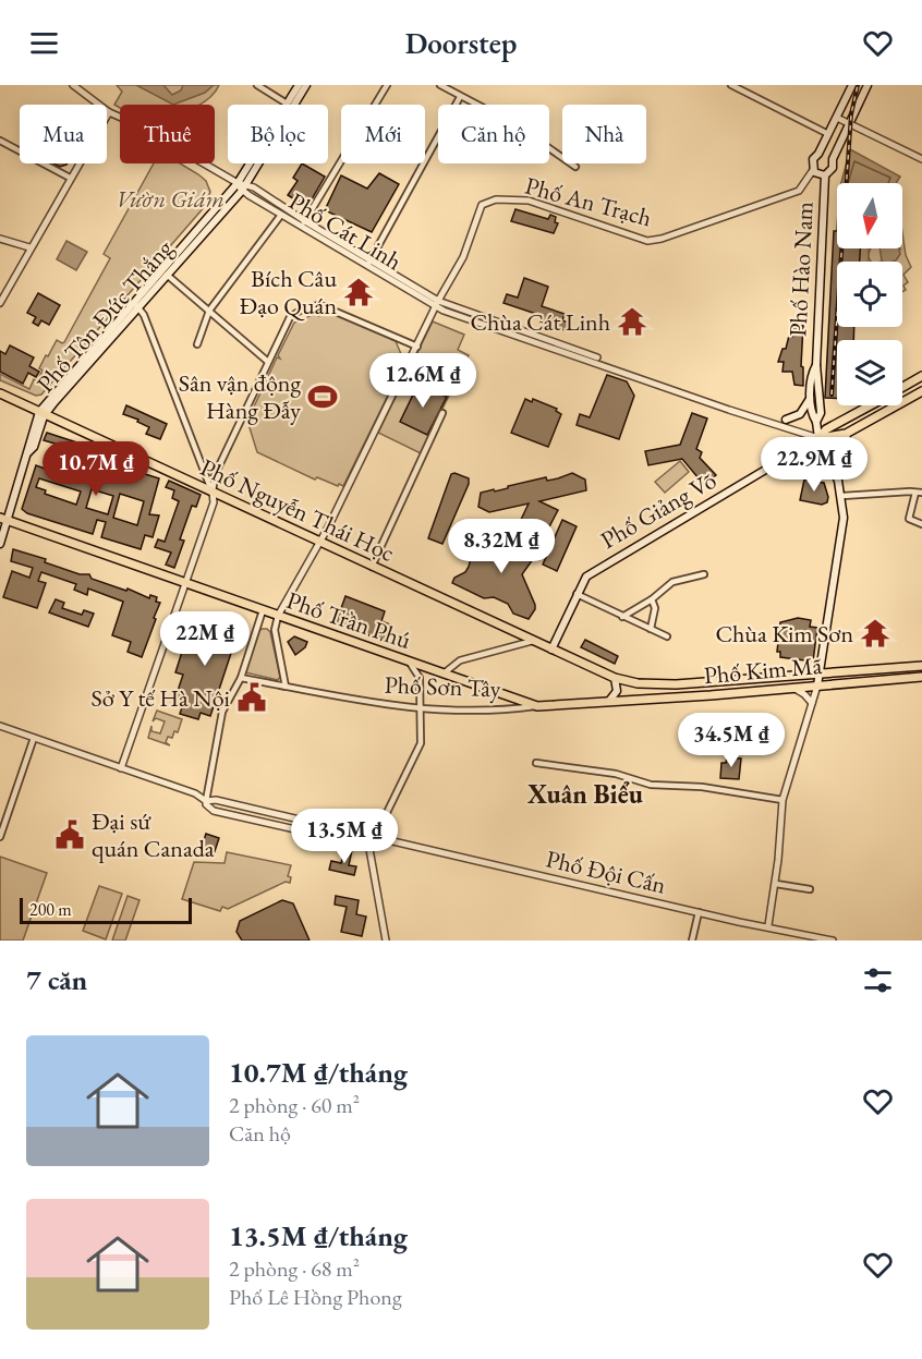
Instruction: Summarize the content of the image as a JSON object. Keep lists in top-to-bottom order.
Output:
{
  "streets": {
    "main road": [
      "Phố Hào Nam",
      "Phố Tôn Đức Thắng",
      "Phố Nguyễn Thái Học",
      "Phố Giảng Võ",
      "Phố Trần Phú",
      "Phố Kim Mã",
      "Phố Sơn Tây"
    ],
    "street": ["Phố An Trạch", "Phố Cát Linh", "Phố Đội Cấn"]
  },
  "crossings": [
    ["Phố An Trạch", "Phố Cát Linh"],
    ["Phố An Trạch", "Phố Hào Nam"],
    ["Phố An Trạch", "Phố Nguyễn Thái Học"],
    ["Phố An Trạch", "Phố Trần Phú"],
    ["Phố Cát Linh", "Phố Hào Nam"],
    ["Phố Cát Linh", "Phố Tôn Đức Thắng"],
    ["Phố Cát Linh", "Phố Giảng Võ"],
    ["Phố Hào Nam", "Phố Giảng Võ"],
    ["Phố Tôn Đức Thắng", "Phố Nguyễn Thái Học"],
    ["Phố Nguyễn Thái Học", "Phố Giảng Võ"],
    ["Phố Nguyễn Thái Học", "Phố Kim Mã"],
    ["Phố Trần Phú", "Phố Sơn Tây"],
    ["Phố Kim Mã", "Phố Sơn Tây"]
  ],
  "districts": ["Xuân Biểu"],
  "parks": ["Vườn Giám"],
  "places": {
    "temple": ["Bích Câu Đạo Quán", "Chùa Cát Linh", "Chùa Kim Sơn"],
    "sports": ["Sân vận động Hàng Đẫy"],
    "public building": ["Sở Y tế Hà Nội", "Đại sứ quán Canada"]
  },
  "scale_bar": "200 m",
  "north": "bottom",
  "page": {
    "header": "Doorstep",
    "chip": [
      "Mua",
      "Thuê",
      "Bộ lọc",
      "Mới",
      "Căn hộ",
      "Nhà"
    ],
    "price": [
      "12.6M ₫",
      "22.9M ₫",
      "10.7M ₫",
      "8.32M ₫",
      "22M ₫",
      "34.5M ₫",
      "13.5M ₫"
    ],
    "scale": "200 m",
    "heading": "7 căn",
    "list": [
      {
        "name": "10.7M ₫/tháng",
        "note": "2 phòng · 60 m² · Căn hộ"
      },
      {
        "name": "13.5M ₫/tháng",
        "note": "2 phòng · 68 m² · Phố Lê Hồng Phong"
      }
    ]
  }
}
